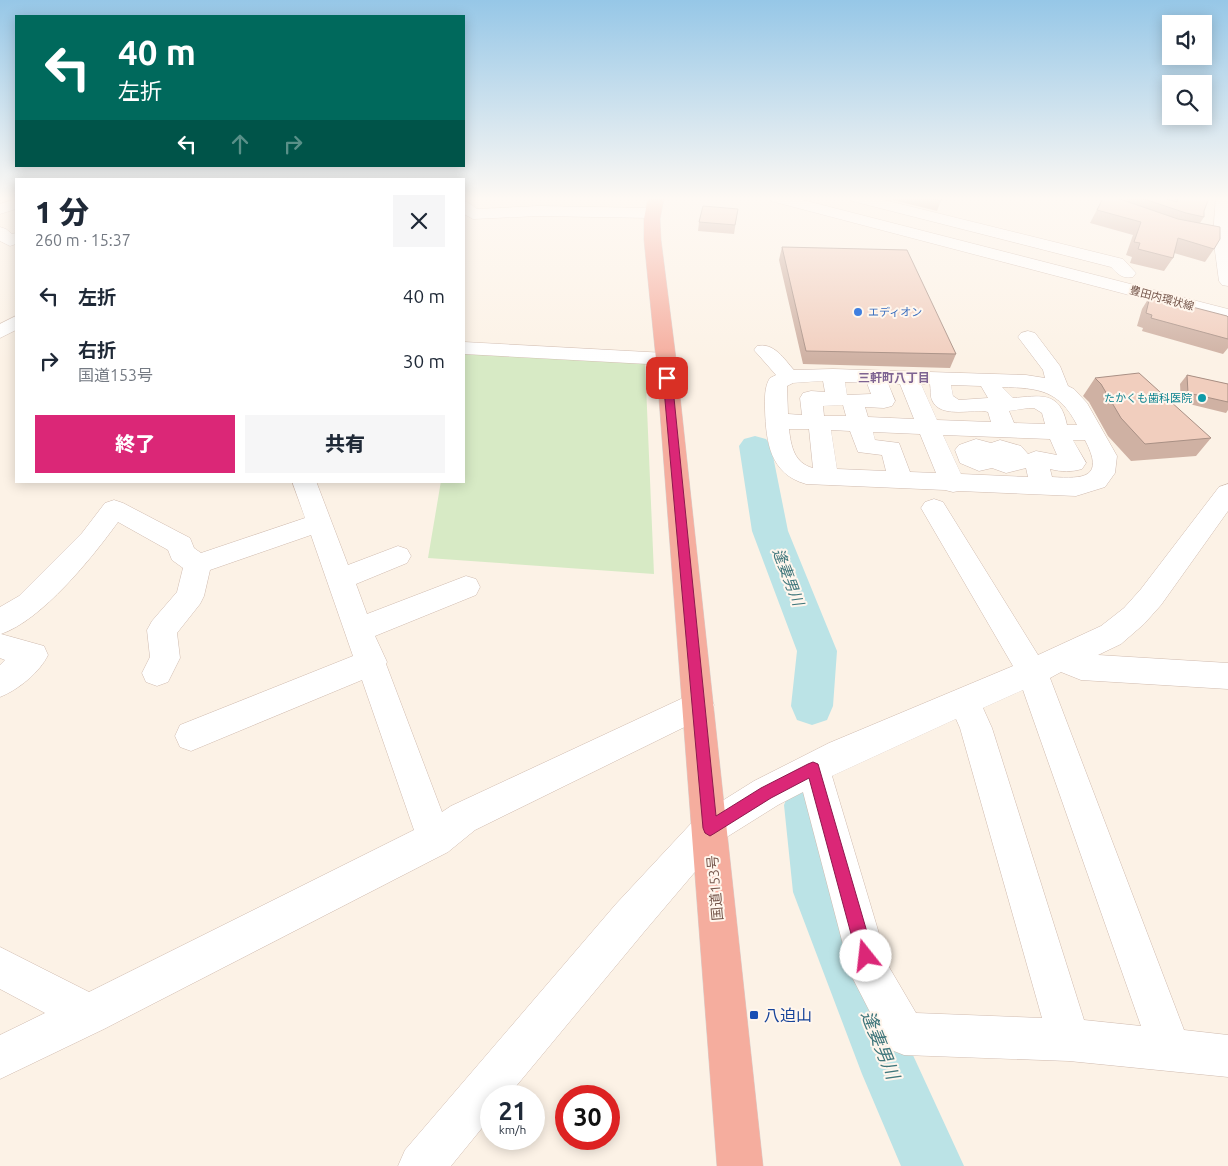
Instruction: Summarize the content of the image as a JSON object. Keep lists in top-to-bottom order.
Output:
{
  "streets": {
    "highway": ["国道153号"],
    "street": ["豊田内環状線"]
  },
  "districts": ["三軒町八丁目"],
  "water": ["逢妻男川"],
  "places": {
    "other": ["エディオン", "たかくも歯科医院"],
    "transit": ["八迫山"]
  },
  "page": {
    "turn": ["40 m", "左折"],
    "heading": ["1 分", "260 m · 15:37"],
    "list": [
      {
        "name": "左折",
        "value": "40 m"
      },
      {
        "name": "右折",
        "note": "国道153号",
        "value": "30 m"
      }
    ],
    "buttons": ["終了", "共有"],
    "speed": "21 km/h",
    "limit": "30"
  }
}
